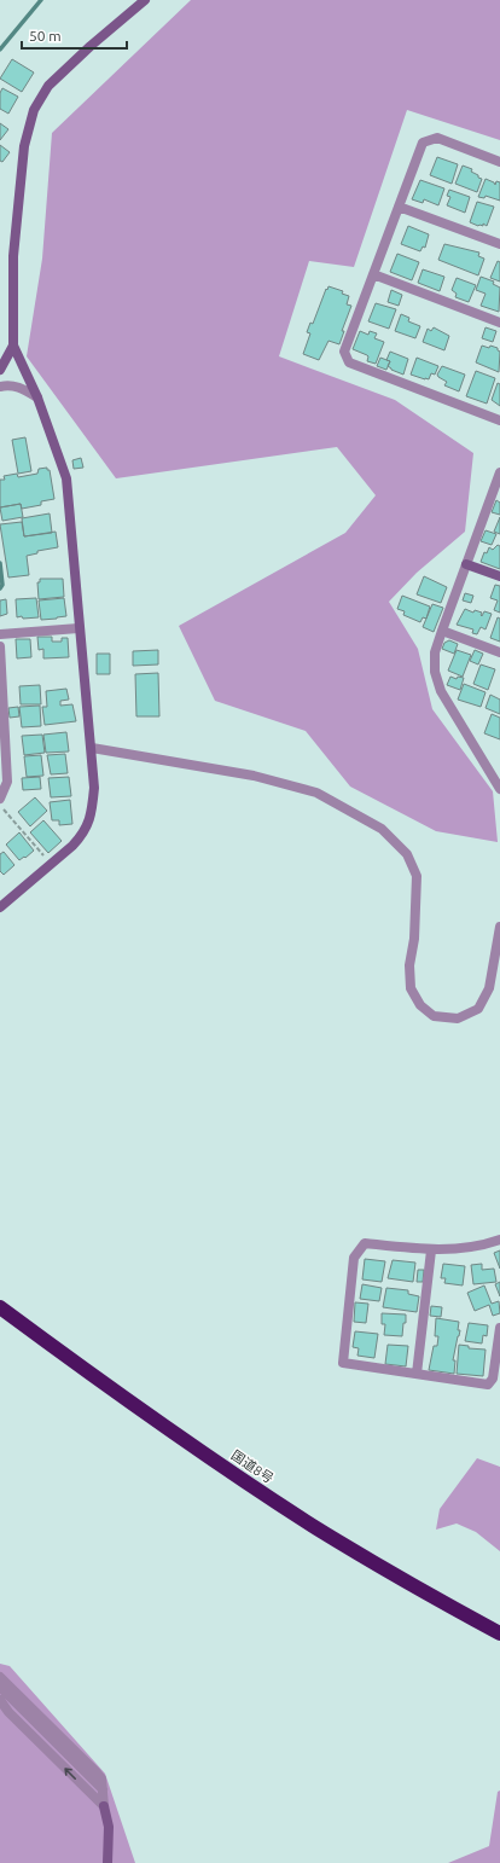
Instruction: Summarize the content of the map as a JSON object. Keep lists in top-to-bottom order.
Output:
{
  "streets": {
    "highway": ["国道8号"]
  },
  "scale_bar": "50 m"
}
